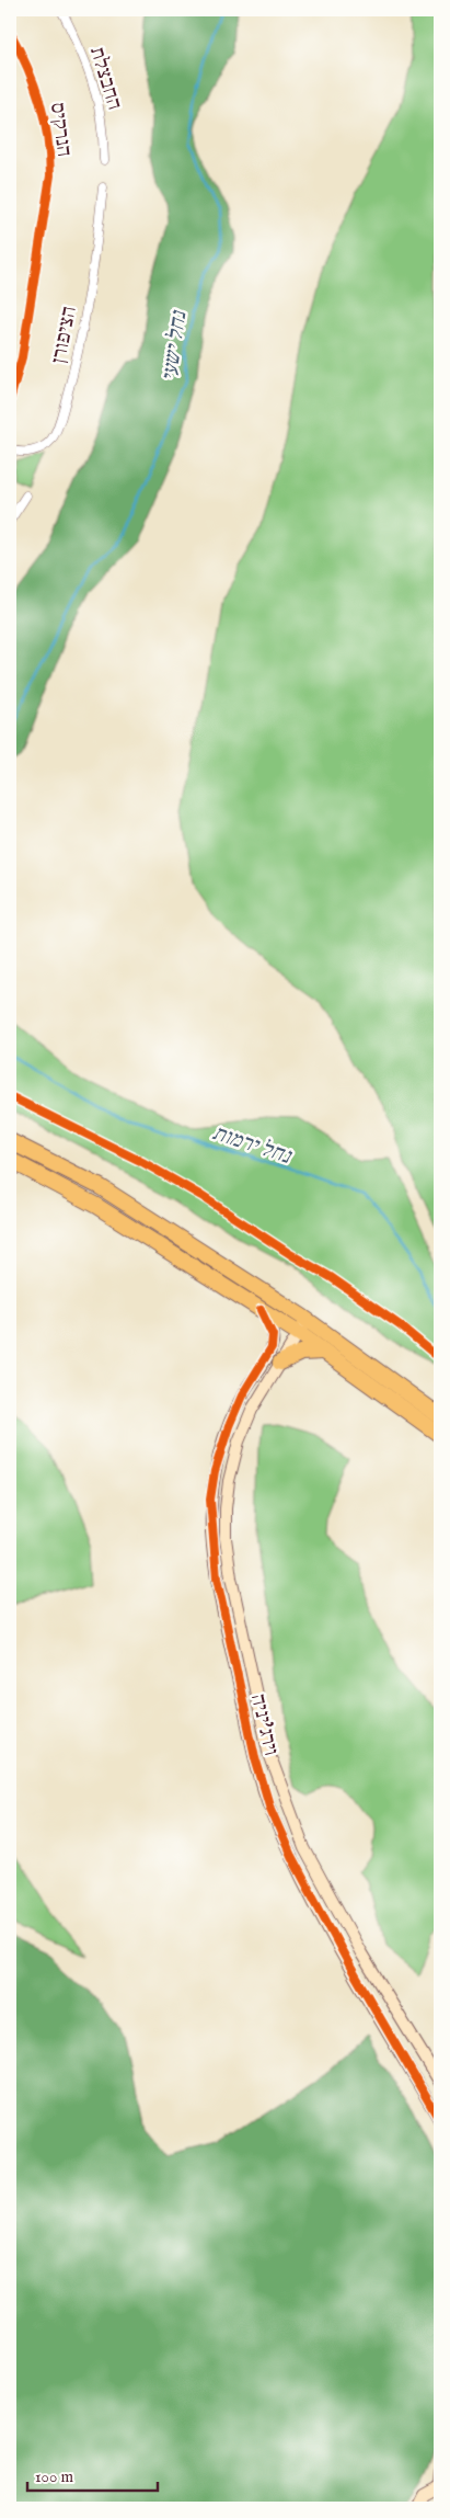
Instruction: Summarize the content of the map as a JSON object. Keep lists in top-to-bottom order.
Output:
{
  "streets": {
    "street": [
      "החבצלת",
      "הנרקיס",
      "הציפורן",
      "וירג'יניה"
    ]
  },
  "water": ["נחל ישעי", "נחל ירמות"],
  "scale_bar": "100 m"
}
